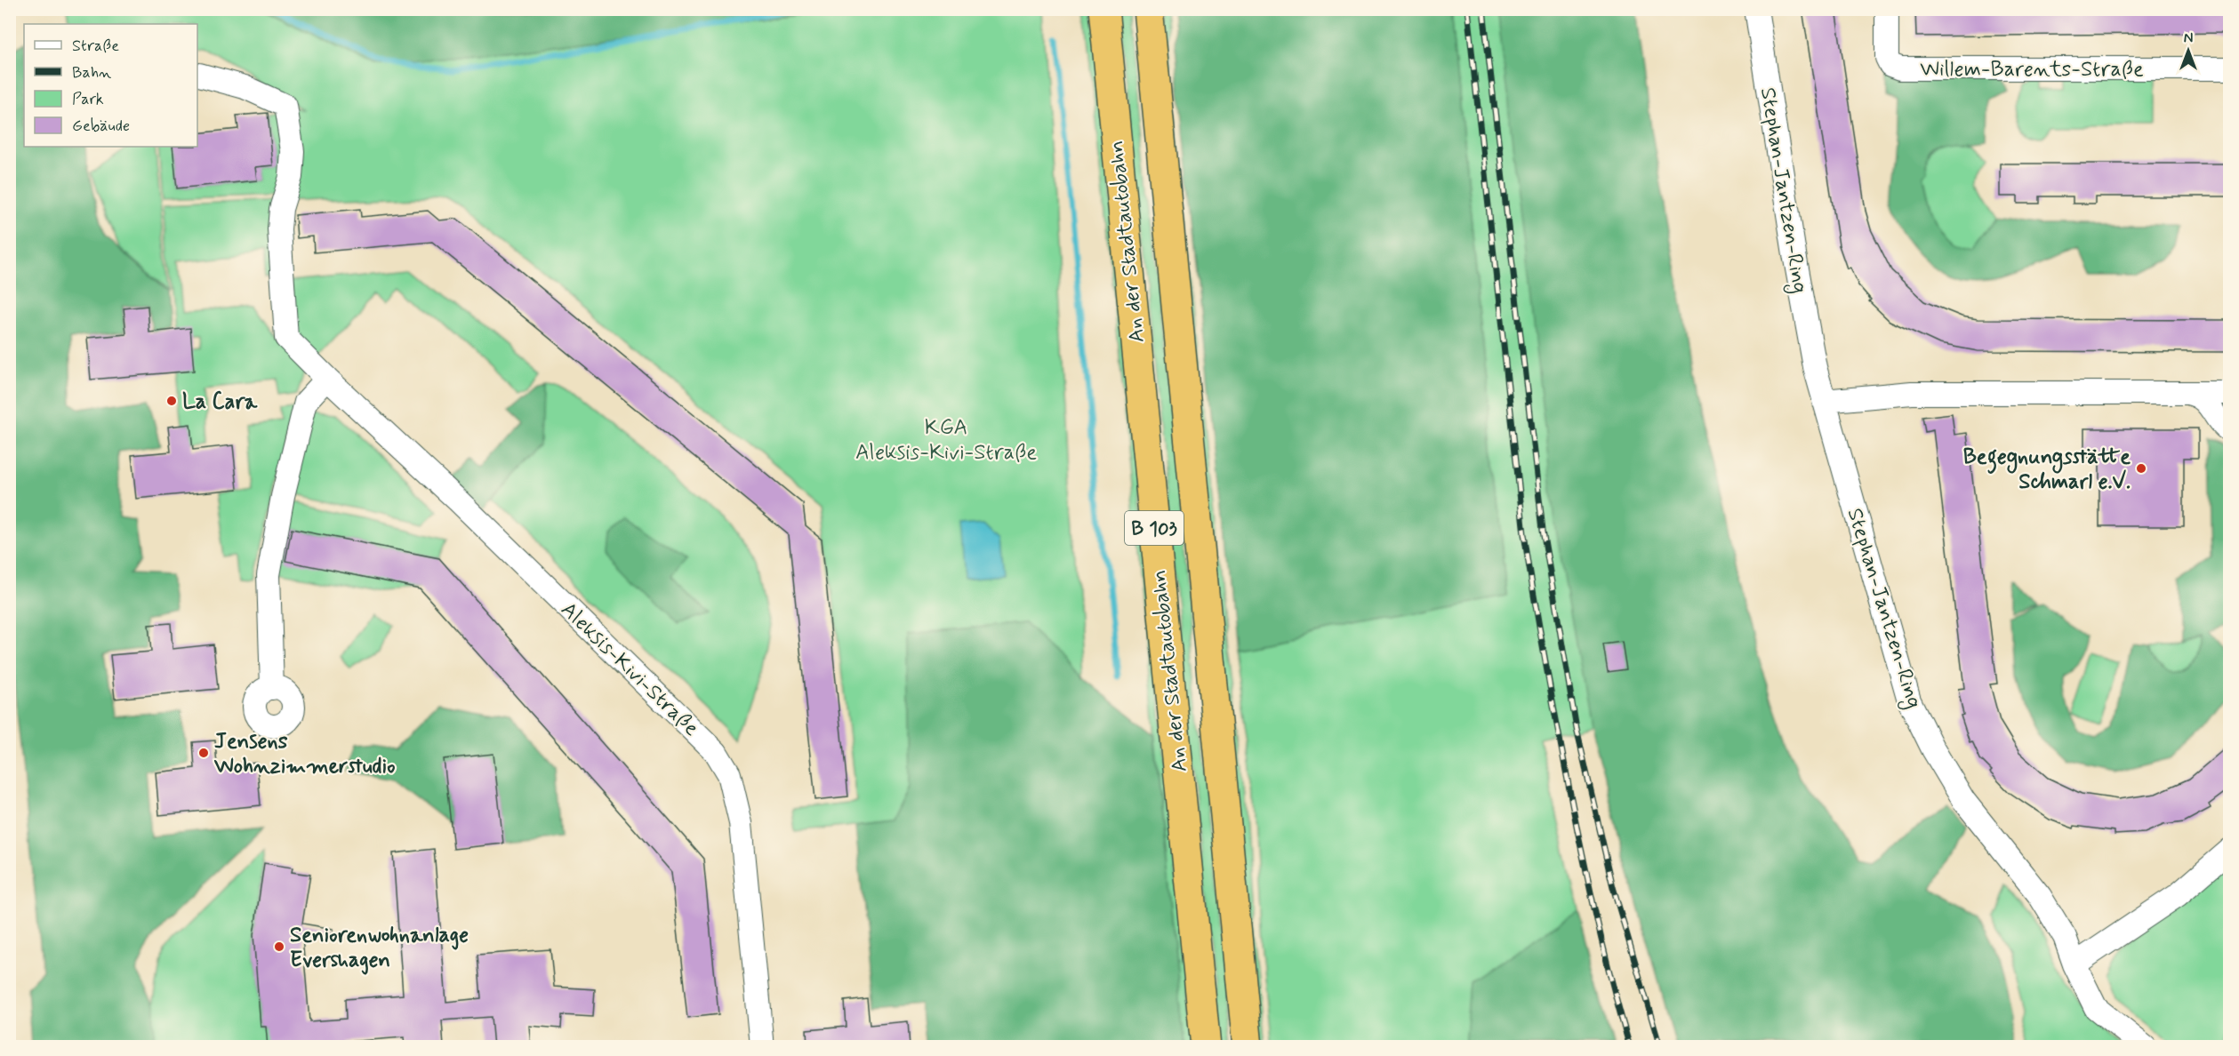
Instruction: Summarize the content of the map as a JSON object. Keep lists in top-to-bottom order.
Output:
{
  "streets": {
    "highway": ["An der Stadtautobahn", "B 103"],
    "street": ["Willem-Barents-Straße", "Stephan-Jantzen-Ring", "Aleksis-Kivi-Straße"]
  },
  "parks": ["KGA Aleksis-Kivi-Straße"],
  "places": [
    "La Cara",
    "Begegnungsstätte Schmarl e.V.",
    "Jensens Wohnzimmerstudio",
    "Seniorenwohnanlage Evershagen"
  ],
  "legend": [
    "Straße",
    "Bahn",
    "Park",
    "Gebäude"
  ],
  "north": "top"
}
